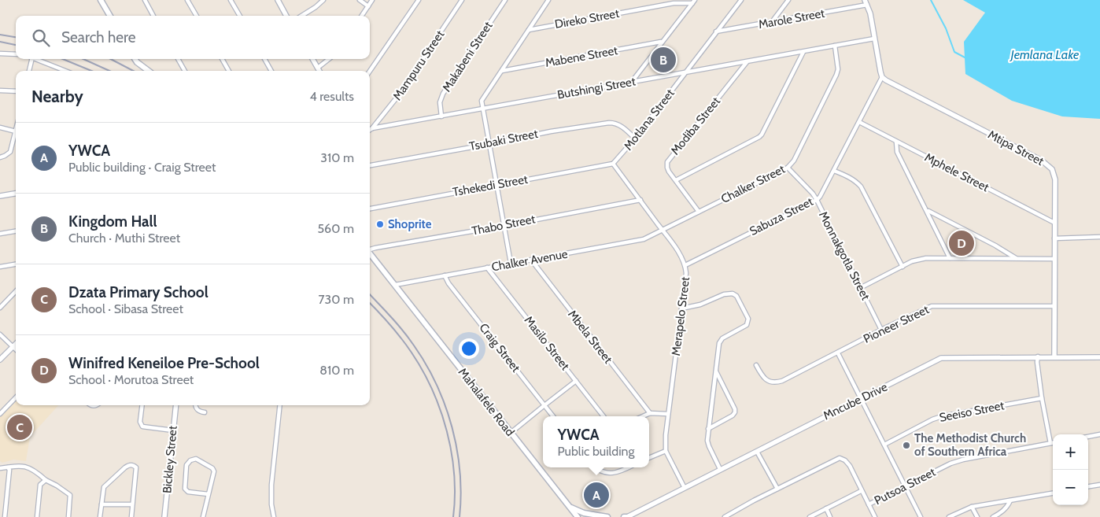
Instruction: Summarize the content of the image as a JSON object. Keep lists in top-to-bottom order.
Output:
{
  "streets": {
    "main road": ["Mahalafele Road"],
    "street": [
      "Direko Street",
      "Marole Street",
      "Makabeni Street",
      "Mabene Street",
      "Mampuru Street",
      "Butshingi Street",
      "Motlana Street",
      "Modiba Street",
      "Tsubaki Street",
      "Mtipa Street",
      "Mphele Street",
      "Chalker Street",
      "Tshekedi Street",
      "Sabuza Street",
      "Thabo Street",
      "Monnakgotla Street",
      "Chalker Avenue",
      "Merapelo Street",
      "Pioneer Street",
      "Mbela Street",
      "Masilo Street",
      "Craig Street",
      "Mncube Drive",
      "Seeiso Street",
      "Bickley Street",
      "Putsoa Street"
    ]
  },
  "crossings": [
    ["Marole Street", "Motlana Street"],
    ["Makabeni Street", "Butshingi Street"],
    ["Mampuru Street", "Butshingi Street"],
    ["Butshingi Street", "Motlana Street"],
    ["Butshingi Street", "Modiba Street"],
    ["Butshingi Street", "Chalker Street"],
    ["Motlana Street", "Tsubaki Street"],
    ["Motlana Street", "Tshekedi Street"],
    ["Motlana Street", "Merapelo Street"],
    ["Modiba Street", "Chalker Street"],
    ["Mtipa Street", "Mphele Street"],
    ["Mtipa Street", "Sabuza Street"],
    ["Mtipa Street", "Pioneer Street"],
    ["Mtipa Street", "Mncube Drive"],
    ["Mphele Street", "Sabuza Street"],
    ["Chalker Street", "Monnakgotla Street"],
    ["Chalker Street", "Chalker Avenue"],
    ["Chalker Street", "Merapelo Street"],
    ["Tshekedi Street", "Merapelo Street"],
    ["Sabuza Street", "Monnakgotla Street"],
    ["Sabuza Street", "Merapelo Street"],
    ["Thabo Street", "Merapelo Street"],
    ["Monnakgotla Street", "Pioneer Street"],
    ["Chalker Avenue", "Merapelo Street"],
    ["Chalker Avenue", "Mbela Street"],
    ["Chalker Avenue", "Masilo Street"],
    ["Chalker Avenue", "Craig Street"],
    ["Chalker Avenue", "Mahalafele Road"],
    ["Merapelo Street", "Mncube Drive"]
  ],
  "water": ["Jemlana Lake"],
  "places": ["Shoprite", "The Methodist Church of Southern Africa"],
  "page": {
    "search": "Search here",
    "pins": [
      "B",
      "D",
      "C",
      "A"
    ],
    "heading": ["Nearby", "4 results"],
    "list": [
      {
        "mark": "A",
        "name": "YWCA",
        "note": "Public building · Craig Street",
        "value": "310 m"
      },
      {
        "mark": "B",
        "name": "Kingdom Hall",
        "note": "Church · Muthi Street",
        "value": "560 m"
      },
      {
        "mark": "C",
        "name": "Dzata Primary School",
        "note": "School · Sibasa Street",
        "value": "730 m"
      },
      {
        "mark": "D",
        "name": "Winifred Keneiloe Pre-School",
        "note": "School · Morutoa Street",
        "value": "810 m"
      }
    ],
    "popup": ["YWCA", "Public building"],
    "map_buttons": ["+", "−"]
  }
}
